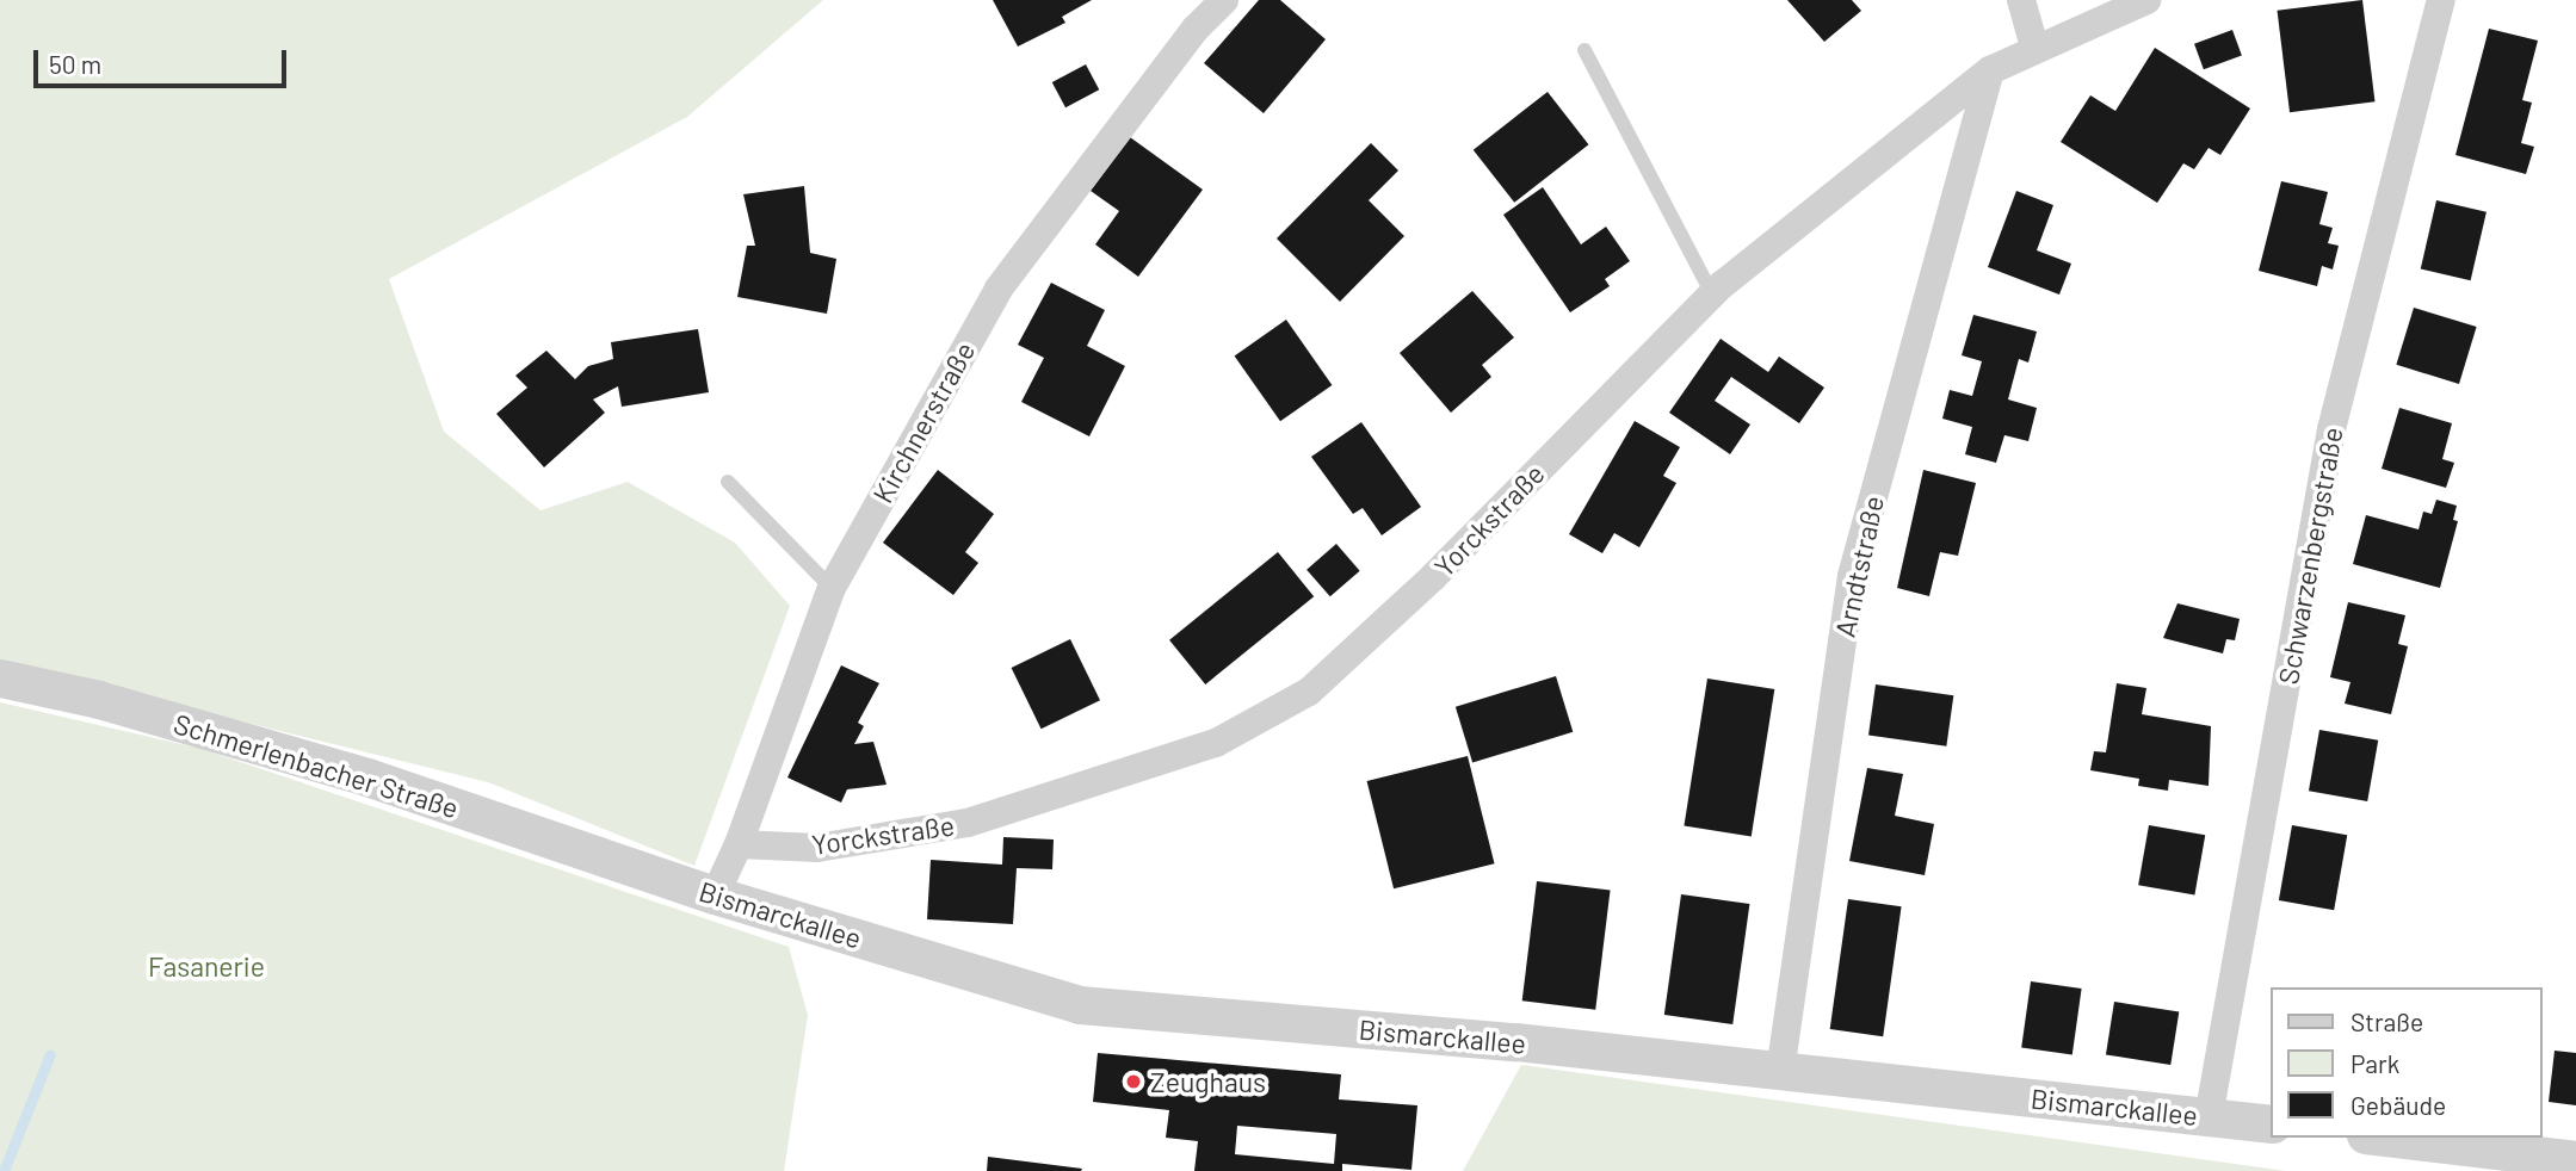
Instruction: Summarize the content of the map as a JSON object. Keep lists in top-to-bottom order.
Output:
{
  "streets": {
    "street": [
      "Kirchnerstraße",
      "Yorckstraße",
      "Schwarzenbergstraße",
      "Arndtstraße",
      "Schmerlenbacher Straße",
      "Bismarckallee"
    ]
  },
  "crossings": [
    ["Kirchnerstraße", "Yorckstraße"],
    ["Kirchnerstraße", "Bismarckallee"],
    ["Yorckstraße", "Arndtstraße"],
    ["Schwarzenbergstraße", "Bismarckallee"],
    ["Arndtstraße", "Bismarckallee"],
    ["Schmerlenbacher Straße", "Bismarckallee"]
  ],
  "parks": ["Fasanerie"],
  "places": ["Zeughaus"],
  "legend": ["Straße", "Park", "Gebäude"],
  "scale_bar": "50 m"
}
